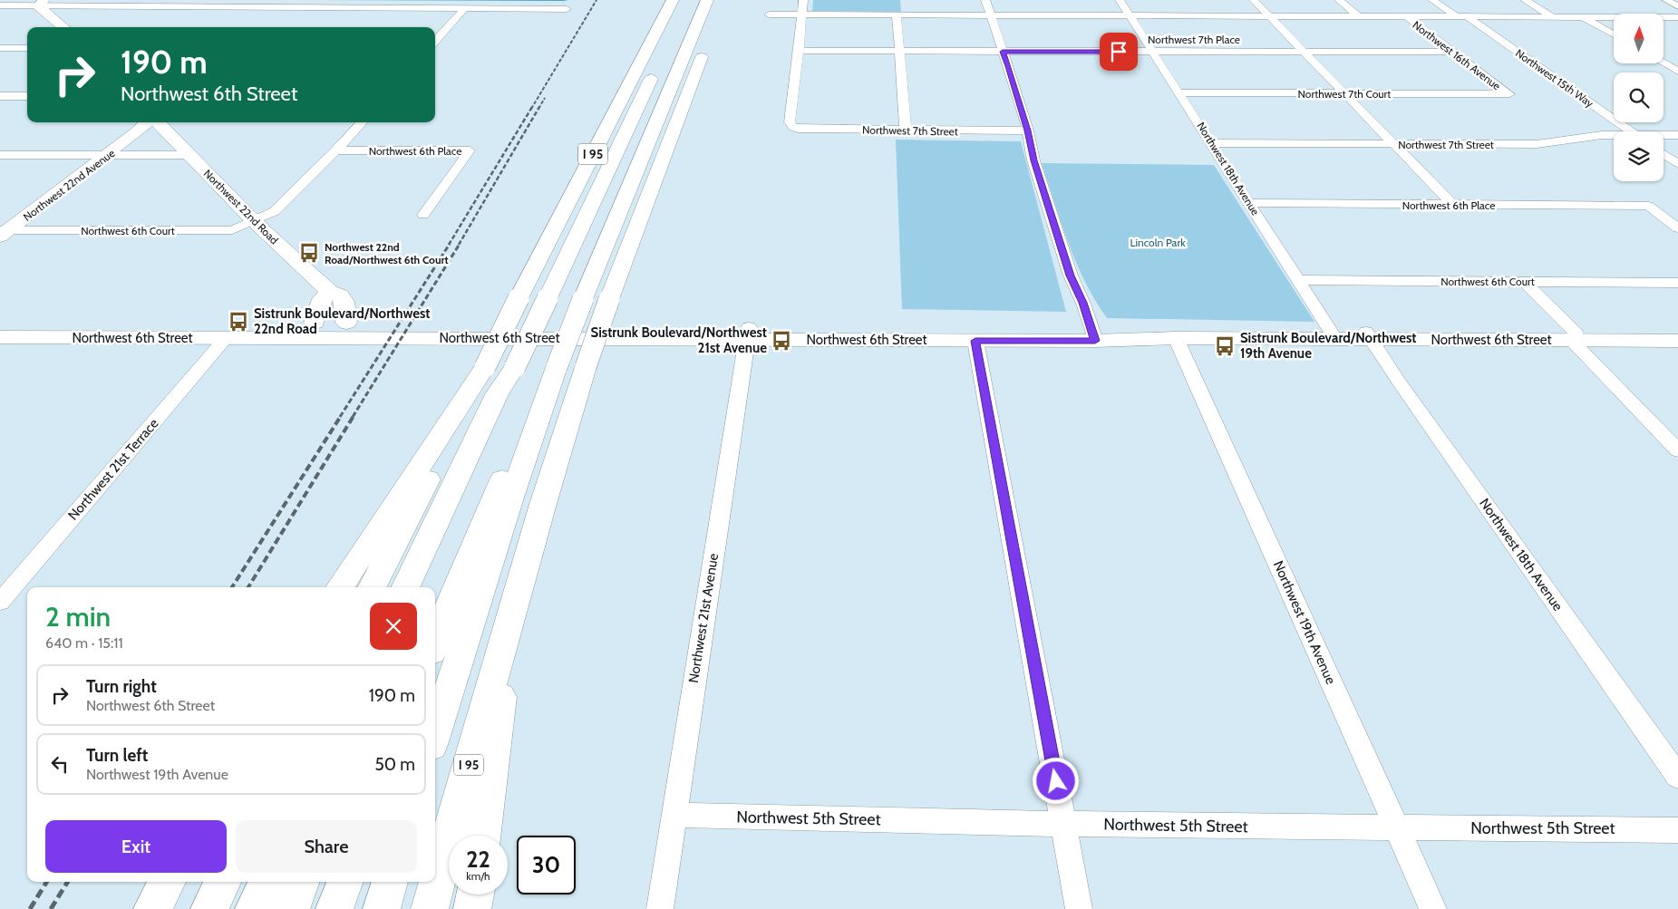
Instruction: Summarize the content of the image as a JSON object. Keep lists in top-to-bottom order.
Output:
{
  "streets": {
    "main road": [
      "I 95",
      "Northwest 22nd Avenue",
      "Northwest 22nd Road",
      "Northwest 6th Street"
    ],
    "street": [
      "Northwest 7th Place",
      "Northwest 16th Avenue",
      "Northwest 15th Way",
      "Northwest 7th Court",
      "Northwest 7th Street",
      "Northwest 6th Place",
      "Northwest 18th Avenue",
      "Northwest 6th Court",
      "Northwest 21st Terrace",
      "Northwest 21st Avenue",
      "Northwest 19th Avenue",
      "Northwest 5th Street"
    ]
  },
  "crossings": [
    ["Northwest 7th Place", "Northwest 16th Avenue"],
    ["Northwest 7th Place", "Northwest 7th Street"],
    ["Northwest 7th Place", "Northwest 18th Avenue"],
    ["Northwest 16th Avenue", "Northwest 7th Court"],
    ["Northwest 7th Court", "Northwest 18th Avenue"],
    ["Northwest 7th Street", "Northwest 18th Avenue"],
    ["Northwest 6th Place", "Northwest 18th Avenue"],
    ["Northwest 18th Avenue", "Northwest 6th Court"],
    ["Northwest 18th Avenue", "Northwest 6th Street"],
    ["Northwest 22nd Avenue", "Northwest 6th Court"],
    ["Northwest 22nd Road", "Northwest 6th Court"],
    ["Northwest 22nd Road", "Northwest 6th Street"],
    ["Northwest 6th Street", "Northwest 21st Terrace"],
    ["Northwest 6th Street", "Northwest 21st Avenue"],
    ["Northwest 6th Street", "Northwest 19th Avenue"],
    ["Northwest 21st Avenue", "Northwest 5th Street"],
    ["Northwest 19th Avenue", "Northwest 5th Street"]
  ],
  "parks": ["Lincoln Park"],
  "places": {
    "bus stop": [
      "Northwest 22nd Road/Northwest 6th Court",
      "Sistrunk Boulevard/Northwest 22nd Road",
      "Sistrunk Boulevard/Northwest 21st Avenue",
      "Sistrunk Boulevard/Northwest 19th Avenue"
    ]
  },
  "north": "top",
  "page": {
    "turn": ["190 m", "Northwest 6th Street"],
    "heading": ["2 min", "640 m · 15:11"],
    "list": [
      {
        "name": "Turn right",
        "note": "Northwest 6th Street",
        "value": "190 m"
      },
      {
        "name": "Turn left",
        "note": "Northwest 19th Avenue",
        "value": "50 m"
      }
    ],
    "buttons": ["Exit", "Share"],
    "speed": "22 km/h",
    "limit": "30"
  }
}
